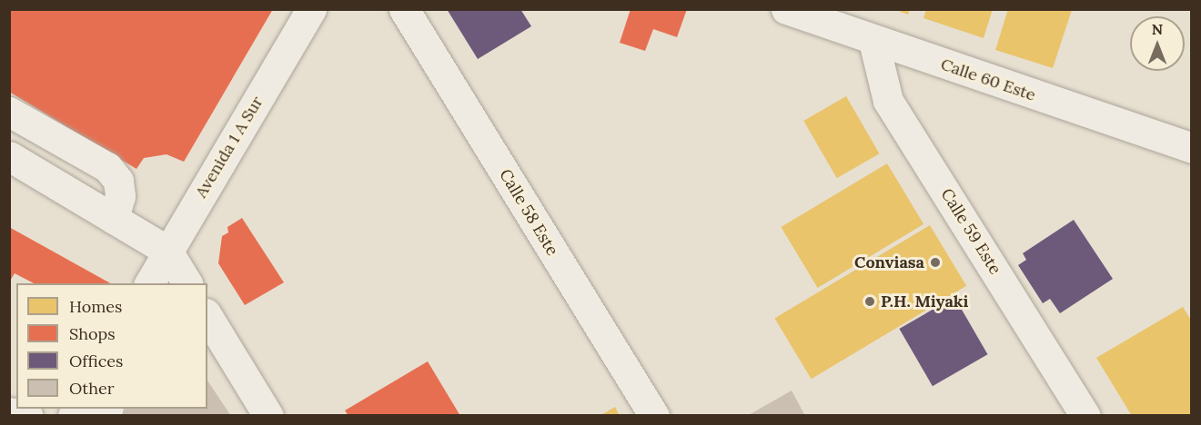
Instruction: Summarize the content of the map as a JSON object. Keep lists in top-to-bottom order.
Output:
{
  "streets": {
    "street": [
      "Calle 60 Este",
      "Avenida 1 A Sur",
      "Calle 58 Este",
      "Calle 59 Este"
    ]
  },
  "crossings": [
    ["Calle 60 Este", "Calle 59 Este"]
  ],
  "places": ["Conviasa", "P.H. Miyaki"],
  "legend": [
    "Homes",
    "Shops",
    "Offices",
    "Other"
  ],
  "north": "top"
}
